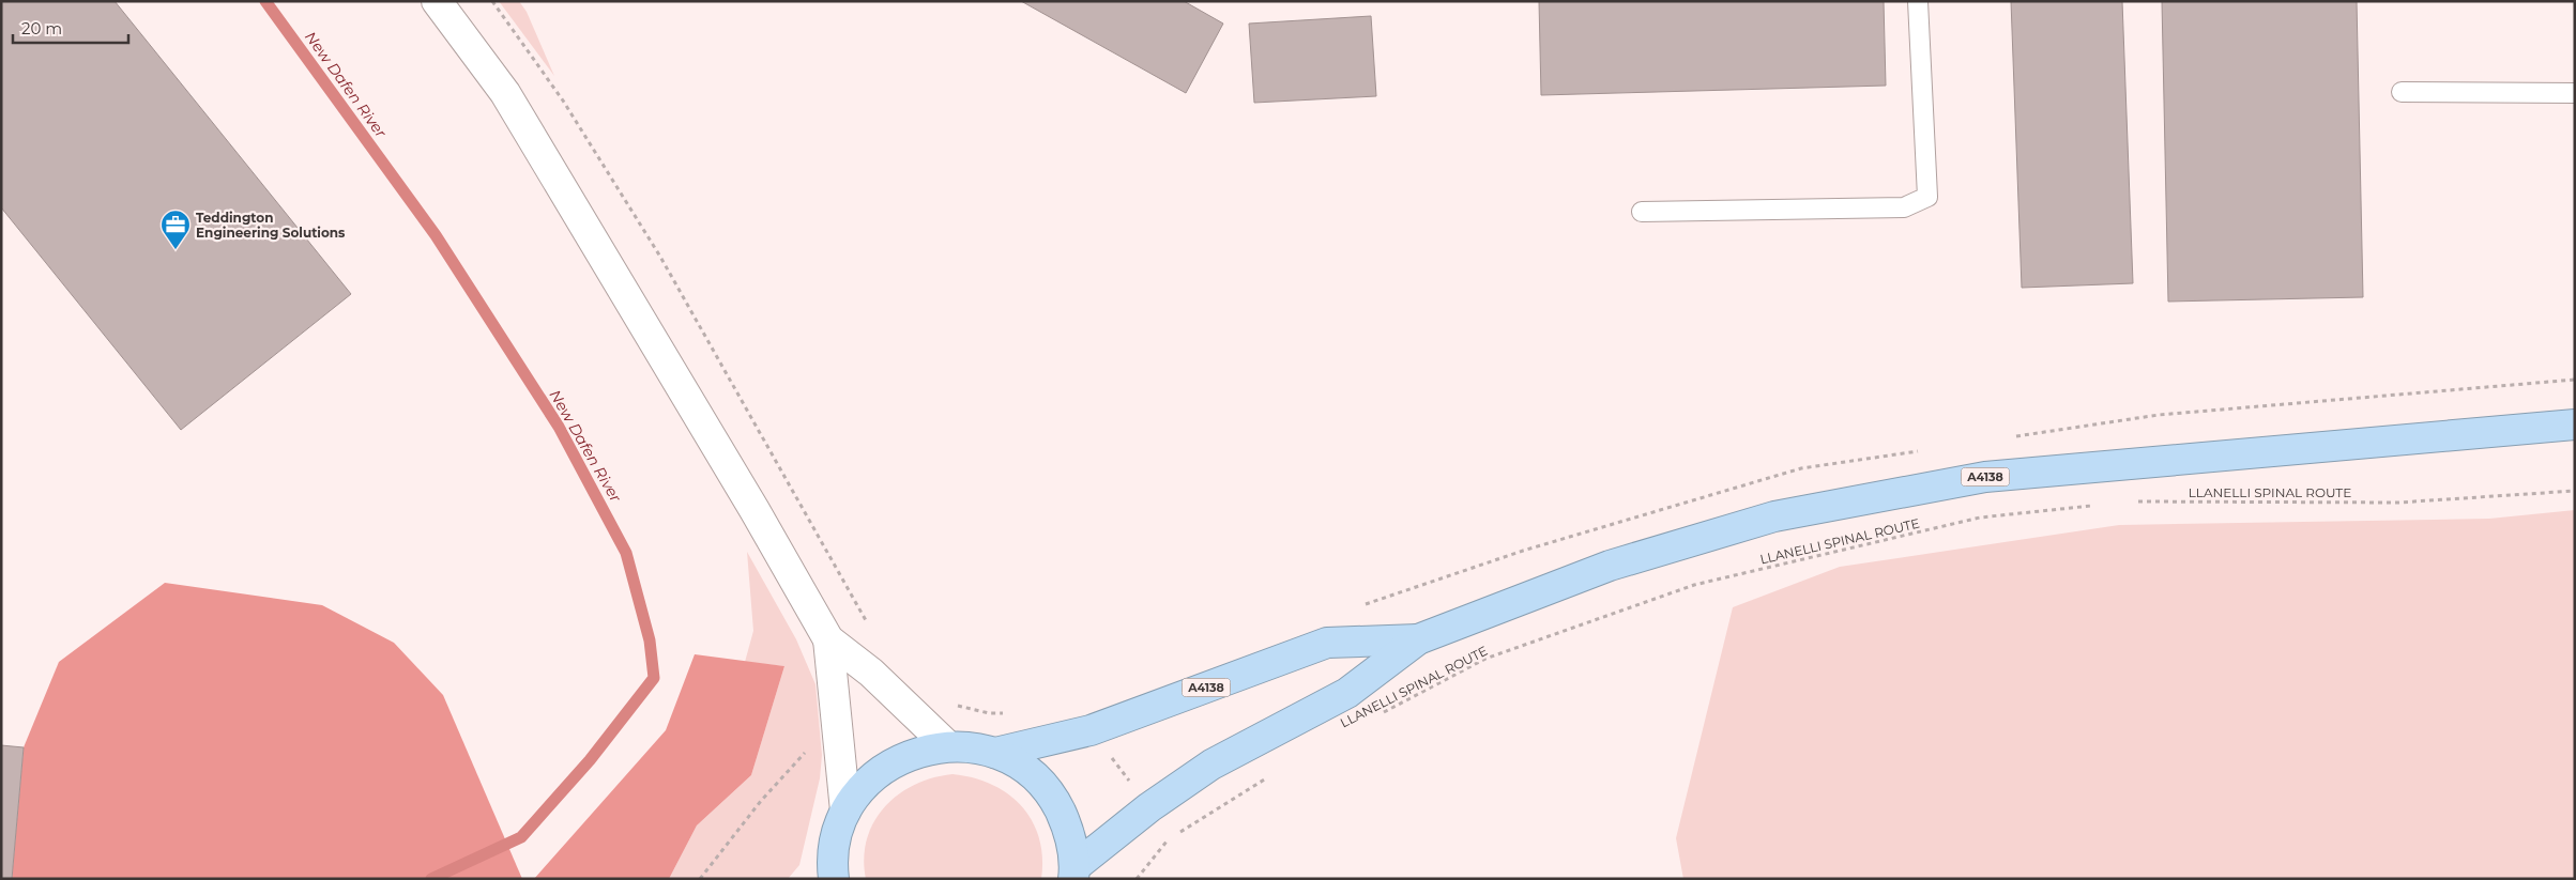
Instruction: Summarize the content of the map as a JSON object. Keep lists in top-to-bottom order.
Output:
{
  "streets": {
    "highway": ["A4138"],
    "path": ["LLANELLI SPINAL ROUTE"]
  },
  "water": ["New Dafen River"],
  "places": {
    "office": ["Teddington Engineering Solutions"]
  },
  "scale_bar": "20 m"
}
